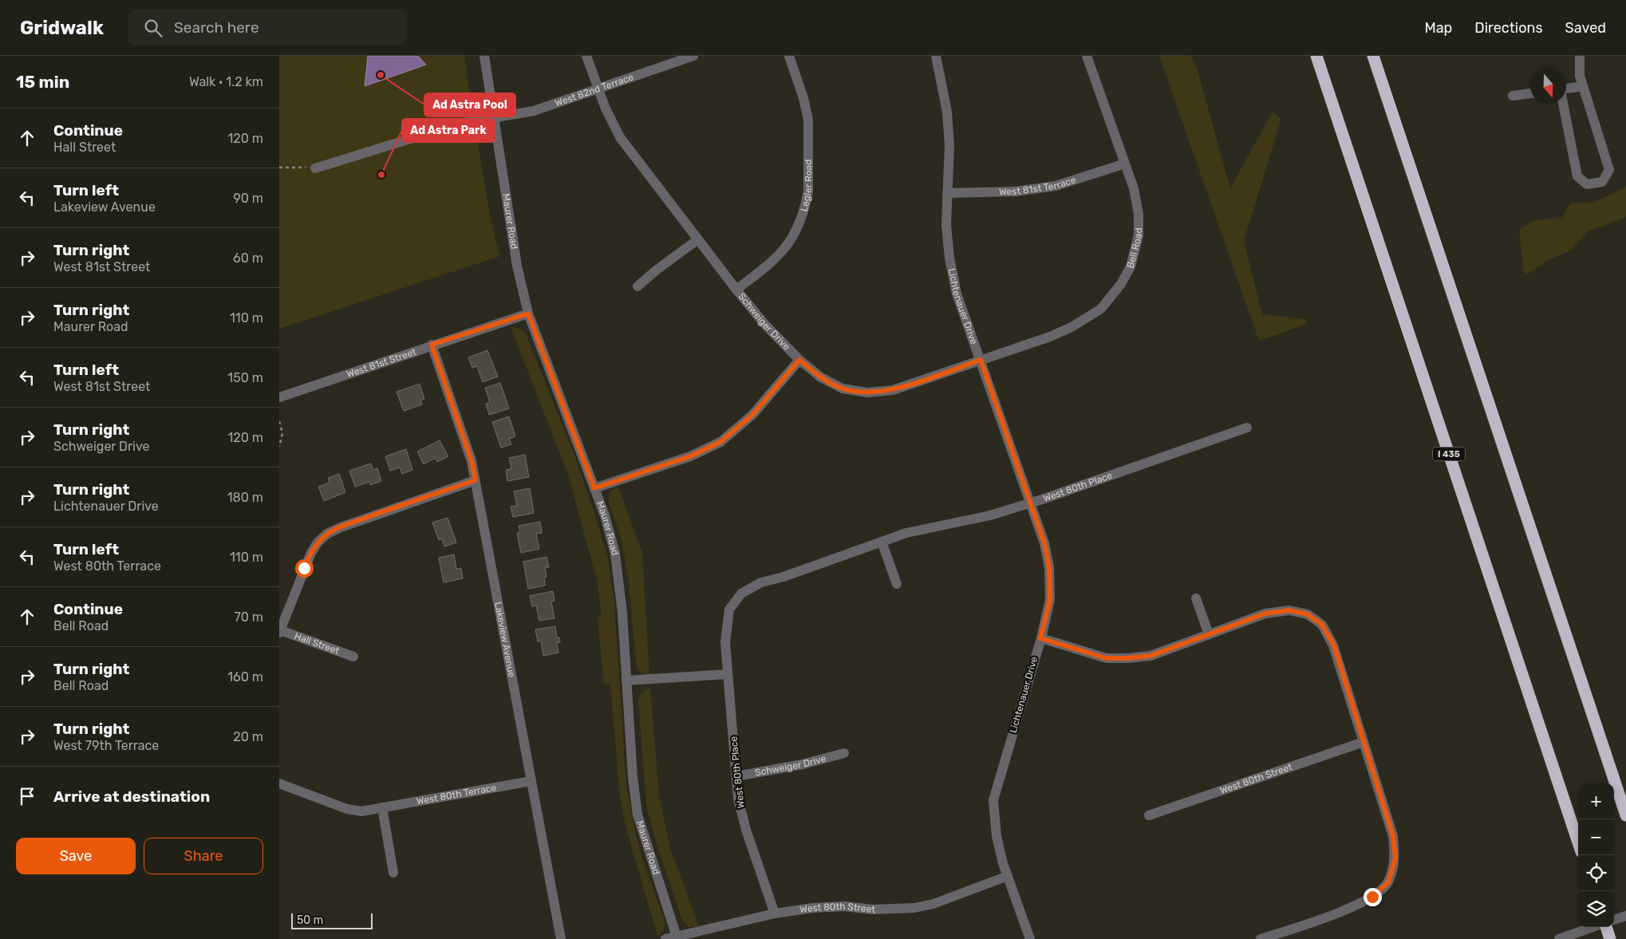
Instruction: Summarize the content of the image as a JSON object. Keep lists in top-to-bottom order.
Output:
{
  "streets": {
    "highway": ["I 435"],
    "street": [
      "West 82nd Terrace",
      "Legler Road",
      "West 81st Terrace",
      "Maurer Road",
      "Bell Road",
      "Lichtenauer Drive",
      "Schweiger Drive",
      "West 81st Street",
      "West 80th Place",
      "Lakeview Avenue",
      "Hall Street",
      "West 80th Street",
      "West 80th Terrace"
    ]
  },
  "crossings": [
    ["West 82nd Terrace", "Maurer Road"],
    ["West 82nd Terrace", "Schweiger Drive"],
    ["Legler Road", "Schweiger Drive"],
    ["West 81st Terrace", "Bell Road"],
    ["West 81st Terrace", "Lichtenauer Drive"],
    ["Maurer Road", "West 81st Street"],
    ["Maurer Road", "West 80th Street"],
    ["Bell Road", "Lichtenauer Drive"],
    ["Bell Road", "Schweiger Drive"],
    ["Lichtenauer Drive", "Schweiger Drive"],
    ["Lichtenauer Drive", "West 80th Place"],
    ["Lichtenauer Drive", "West 80th Street"],
    ["Schweiger Drive", "West 80th Place"],
    ["West 81st Street", "Lakeview Avenue"],
    ["West 80th Place", "West 80th Street"],
    ["Lakeview Avenue", "Hall Street"],
    ["Lakeview Avenue", "West 80th Terrace"]
  ],
  "places": ["Ad Astra Pool", "Ad Astra Park"],
  "scale_bar": "50 m",
  "north": "bottom",
  "page": {
    "header": "Gridwalk",
    "search": "Search here",
    "nav": ["Map", "Directions", "Saved"],
    "heading": ["15 min", "Walk · 1.2 km"],
    "list": [
      ["Continue", "Hall Street", "120 m"],
      ["Turn left", "Lakeview Avenue", "90 m"],
      ["Turn right", "West 81st Street", "60 m"],
      ["Turn right", "Maurer Road", "110 m"],
      ["Turn left", "West 81st Street", "150 m"],
      ["Turn right", "Schweiger Drive", "120 m"],
      ["Turn right", "Lichtenauer Drive", "180 m"],
      ["Turn left", "West 80th Terrace", "110 m"],
      ["Continue", "Bell Road", "70 m"],
      ["Turn right", "Bell Road", "160 m"],
      ["Turn right", "West 79th Terrace", "20 m"],
      "Arrive at destination"
    ],
    "map_buttons": ["+", "−"],
    "buttons": ["Save", "Share"],
    "scale": "50 m"
  }
}
